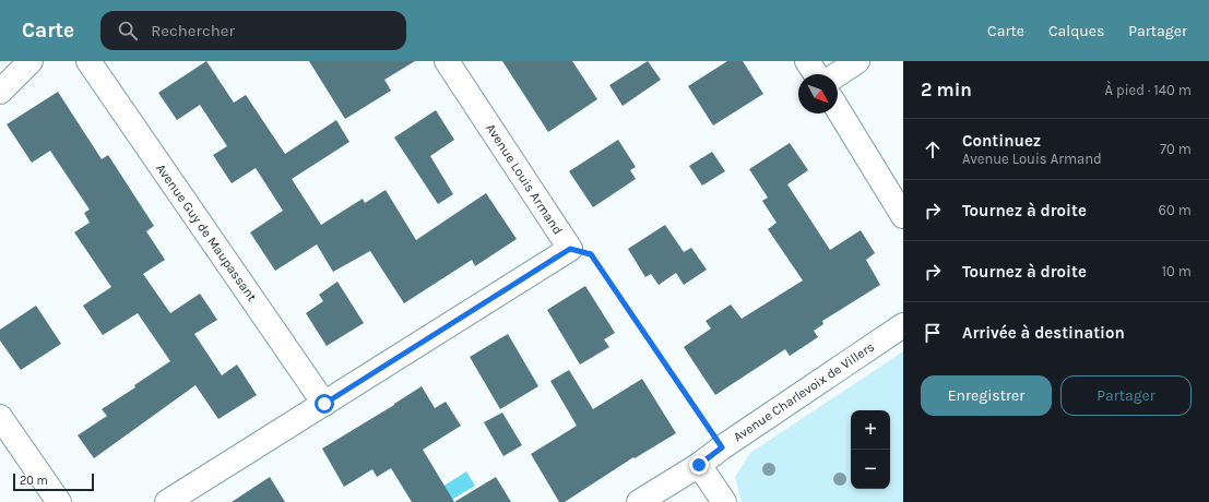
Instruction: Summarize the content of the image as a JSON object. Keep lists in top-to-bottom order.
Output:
{
  "streets": {
    "street": ["Avenue Louis Armand", "Avenue Guy de Maupassant", "Avenue Charlevoix de Villers"]
  },
  "crossings": [
    ["Avenue Louis Armand", "Avenue Guy de Maupassant"]
  ],
  "scale_bar": "20 m",
  "north": "bottom right",
  "page": {
    "header": "Carte",
    "search": "Rechercher",
    "nav": ["Carte", "Calques", "Partager"],
    "heading": ["2 min", "À pied · 140 m"],
    "list": [
      ["Continuez", "Avenue Louis Armand", "70 m"],
      ["Tournez à droite", "60 m"],
      ["Tournez à droite", "10 m"],
      "Arrivée à destination"
    ],
    "buttons": ["Enregistrer", "Partager"],
    "map_buttons": ["+", "−"],
    "scale": "20 m"
  }
}
